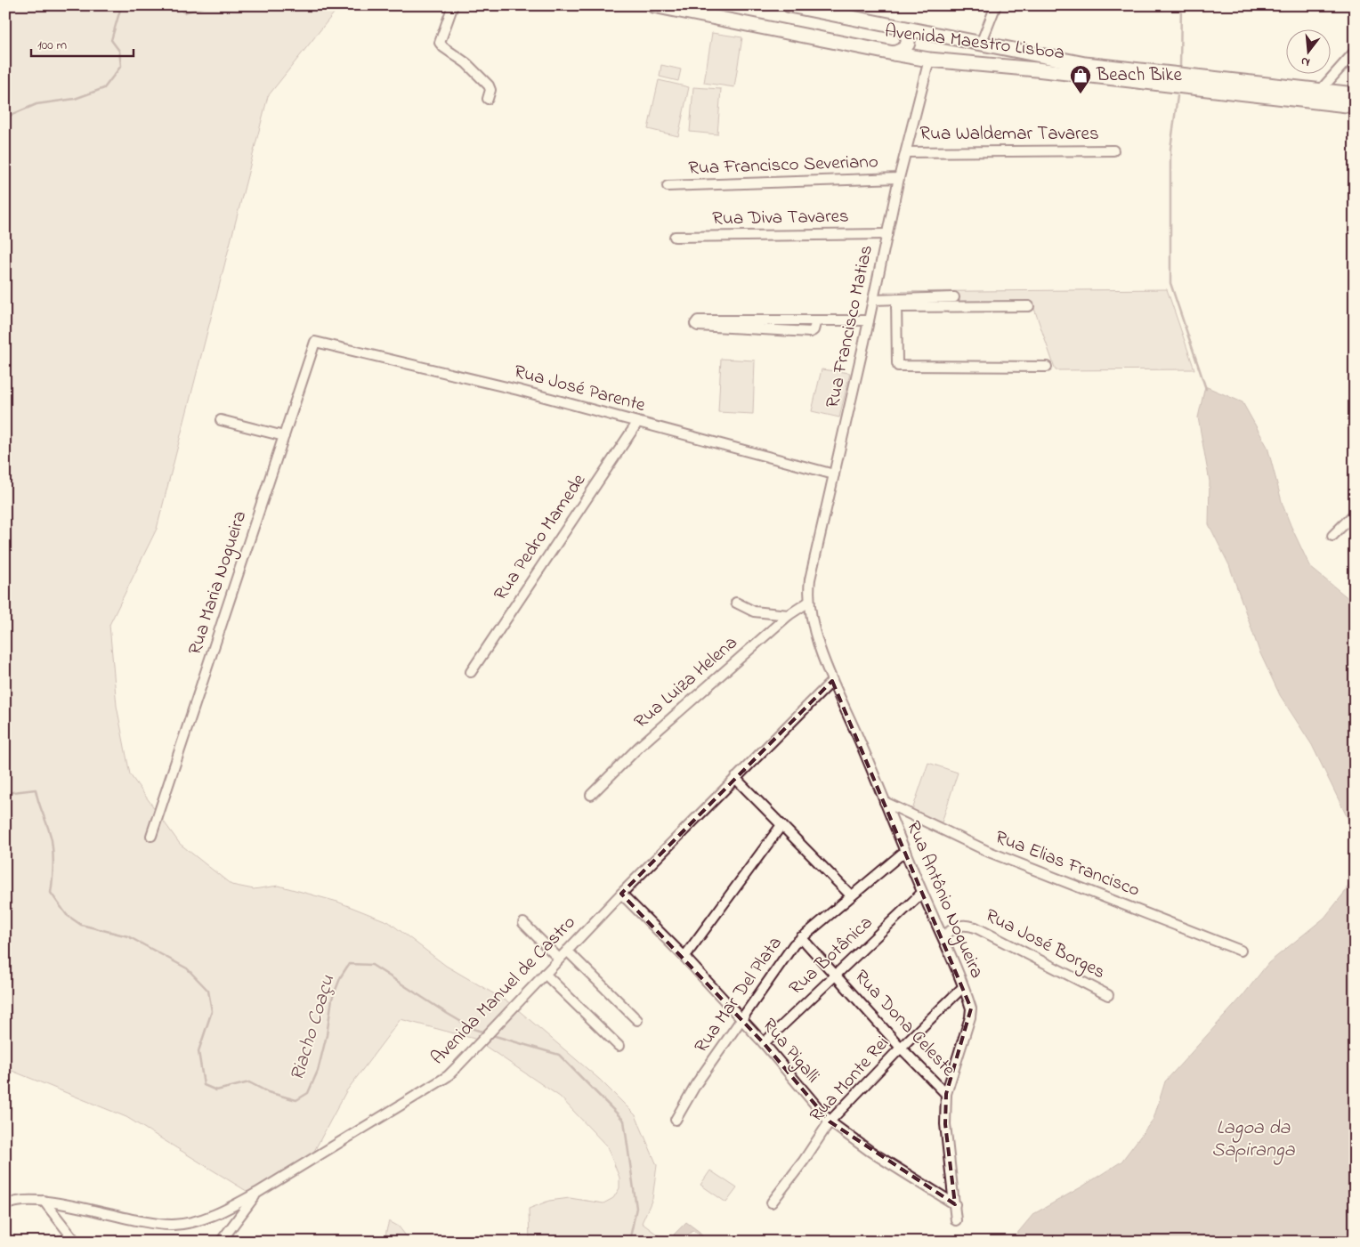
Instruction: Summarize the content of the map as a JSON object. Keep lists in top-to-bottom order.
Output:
{
  "streets": {
    "highway": ["Avenida Maestro Lisboa"],
    "street": [
      "Rua Waldemar Tavares",
      "Rua Francisco Severiano",
      "Rua Diva Tavares",
      "Rua Francisco Matias",
      "Rua José Parente",
      "Rua Pedro Mamede",
      "Rua Maria Nogueira",
      "Rua Luiza Helena",
      "Rua Elias Francisco",
      "Rua Antônio Nogueira",
      "Rua José Borges",
      "Rua Botânica",
      "Avenida Manuel de Castro",
      "Rua Mar Del Plata",
      "Rua Dona Celeste",
      "Rua Pigalli",
      "Rua Monte Rei"
    ]
  },
  "crossings": [
    ["Avenida Maestro Lisboa", "Rua Francisco Matias"],
    ["Rua Waldemar Tavares", "Rua Francisco Matias"],
    ["Rua Francisco Severiano", "Rua Francisco Matias"],
    ["Rua Diva Tavares", "Rua Francisco Matias"],
    ["Rua Francisco Matias", "Rua José Parente"],
    ["Rua Francisco Matias", "Rua Luiza Helena"],
    ["Rua Francisco Matias", "Rua Antônio Nogueira"],
    ["Rua José Parente", "Rua Pedro Mamede"],
    ["Rua José Parente", "Rua Maria Nogueira"],
    ["Rua Luiza Helena", "Rua Antônio Nogueira"],
    ["Rua Elias Francisco", "Rua Antônio Nogueira"],
    ["Rua Antônio Nogueira", "Rua José Borges"],
    ["Rua Antônio Nogueira", "Rua Botânica"],
    ["Rua Antônio Nogueira", "Avenida Manuel de Castro"],
    ["Rua Antônio Nogueira", "Rua Mar Del Plata"],
    ["Rua Antônio Nogueira", "Rua Dona Celeste"],
    ["Rua Antônio Nogueira", "Rua Pigalli"],
    ["Rua Antônio Nogueira", "Rua Monte Rei"],
    ["Rua Botânica", "Rua Dona Celeste"],
    ["Rua Botânica", "Rua Pigalli"],
    ["Avenida Manuel de Castro", "Rua Pigalli"],
    ["Rua Mar Del Plata", "Rua Dona Celeste"],
    ["Rua Mar Del Plata", "Rua Pigalli"],
    ["Rua Dona Celeste", "Rua Monte Rei"],
    ["Rua Pigalli", "Rua Monte Rei"]
  ],
  "water": ["Riacho Coaçu", "Lagoa da Sapiranga"],
  "places": {
    "shop": ["Beach Bike"]
  },
  "scale_bar": "100 m",
  "north": "bottom"
}
